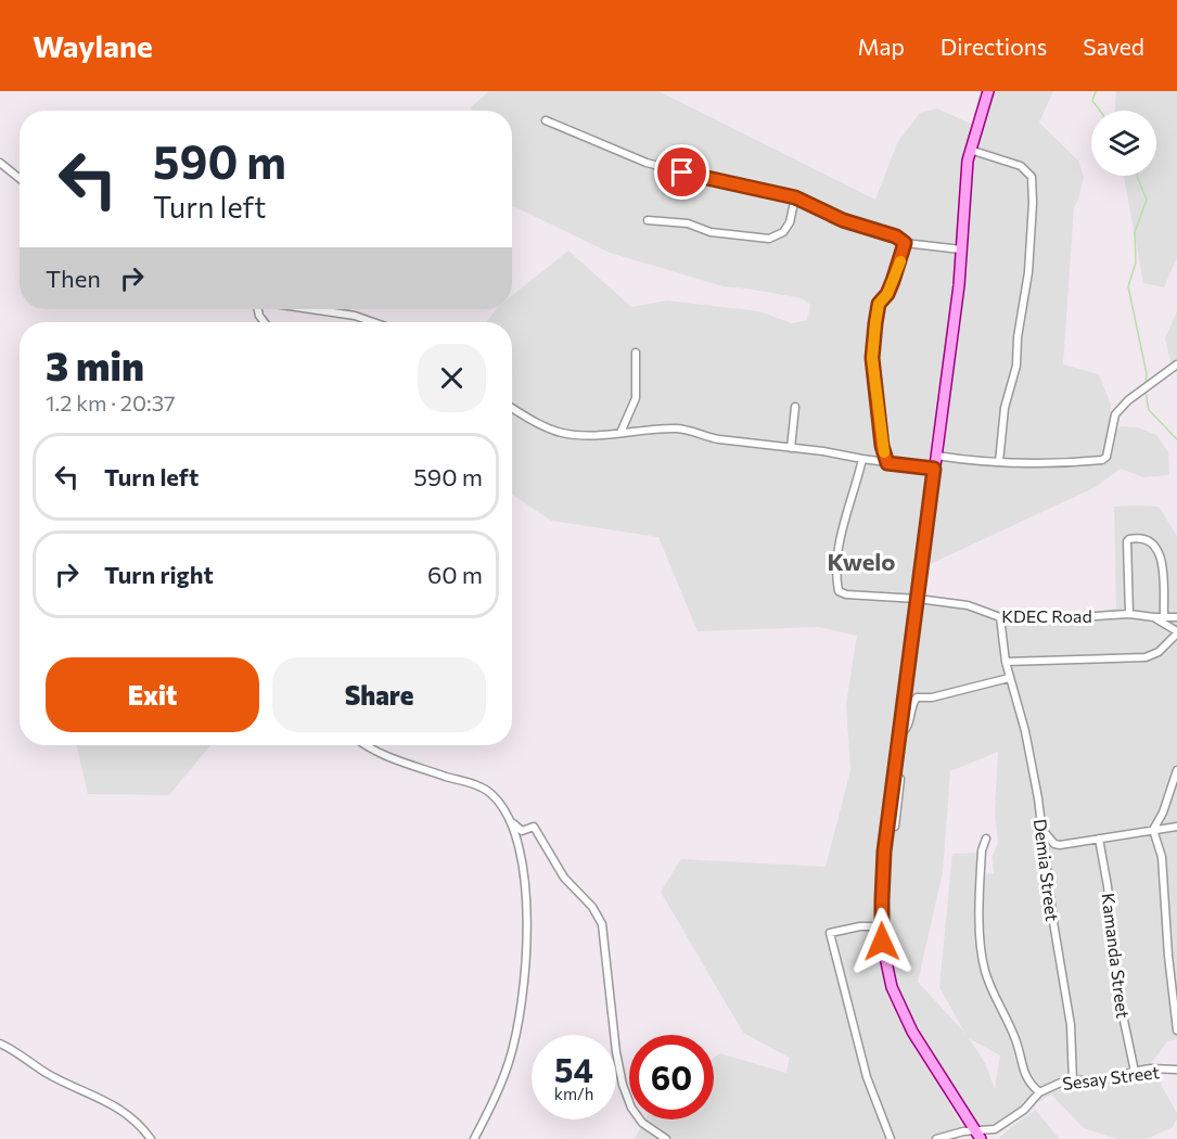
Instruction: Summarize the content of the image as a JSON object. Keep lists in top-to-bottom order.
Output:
{
  "streets": {
    "street": [
      "KDEC Road",
      "Demia Street",
      "Kamanda Street",
      "Sesay Street"
    ]
  },
  "crossings": [
    ["KDEC Road", "Demia Street"],
    ["Demia Street", "Sesay Street"],
    ["Kamanda Street", "Sesay Street"]
  ],
  "districts": ["Kwelo"],
  "page": {
    "header": "Waylane",
    "nav": ["Map", "Directions", "Saved"],
    "turn": ["590 m", "Turn left"],
    "then": "Then",
    "heading": ["3 min", "1.2 km · 20:37"],
    "list": [
      {
        "name": "Turn left",
        "value": "590 m"
      },
      {
        "name": "Turn right",
        "value": "60 m"
      }
    ],
    "buttons": ["Exit", "Share"],
    "speed": "54 km/h",
    "limit": "60"
  }
}
